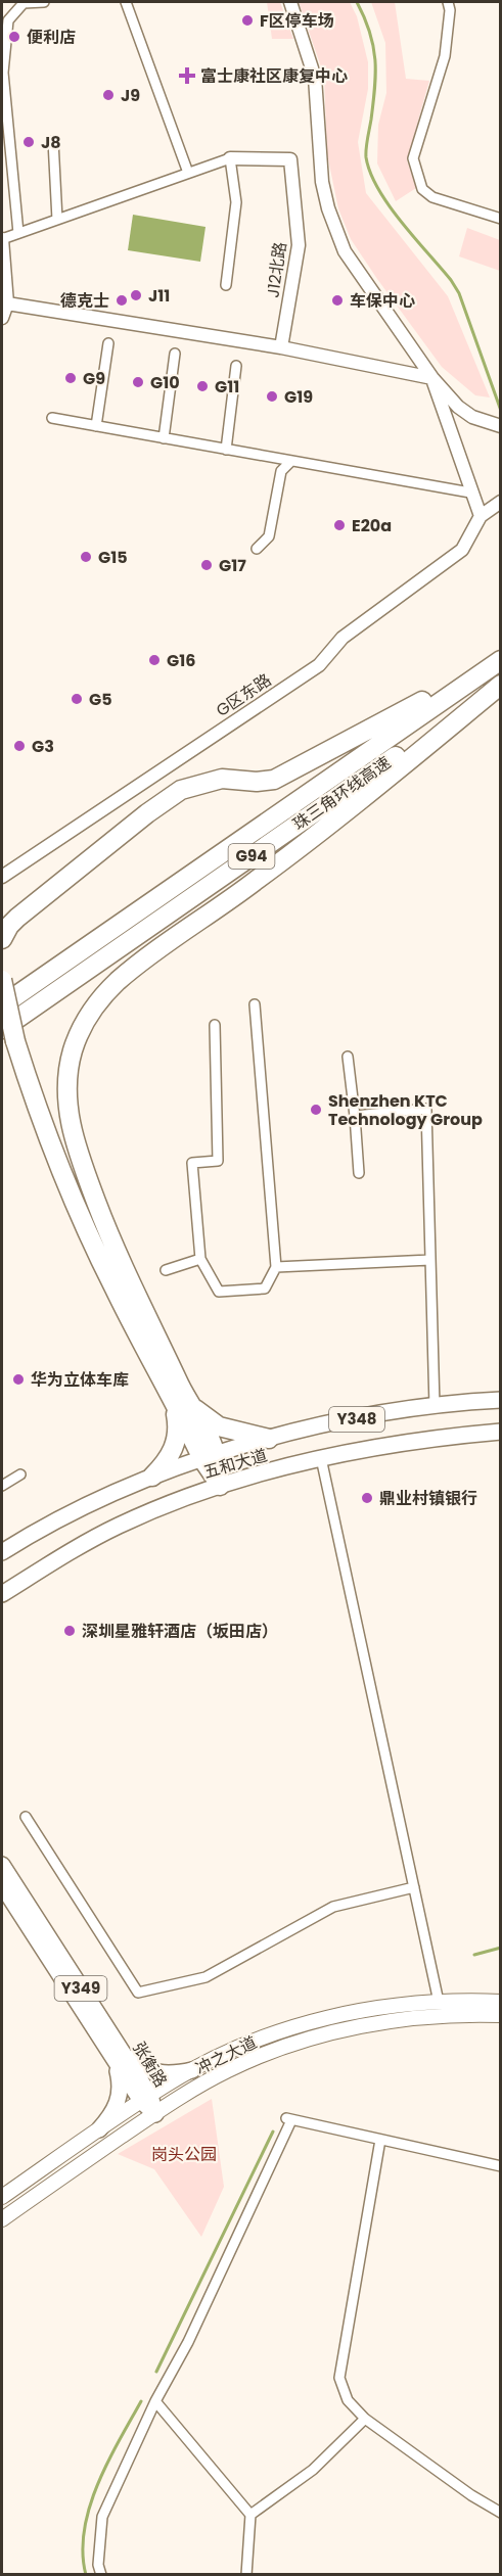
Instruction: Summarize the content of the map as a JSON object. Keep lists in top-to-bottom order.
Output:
{
  "streets": {
    "highway": ["珠三角环线高速", "G94"],
    "main road": [
      "Y348",
      "五和大道",
      "Y349",
      "冲之大道",
      "张衡路"
    ],
    "street": ["J12北路", "G区东路"]
  },
  "crossings": [
    ["冲之大道", "张衡路"]
  ],
  "parks": ["岗头公园"],
  "places": {
    "other": [
      "F区停车场",
      "便利店",
      "J9",
      "J8",
      "J11",
      "德克士",
      "车保中心",
      "G9",
      "G10",
      "G11",
      "G19",
      "E20a",
      "G15",
      "G17",
      "G16",
      "G5",
      "G3",
      "Shenzhen KTC Technology Group",
      "华为立体车库",
      "鼎业村镇银行",
      "深圳星雅轩酒店（坂田店）"
    ],
    "health": ["富士康社区康复中心"]
  }
}
